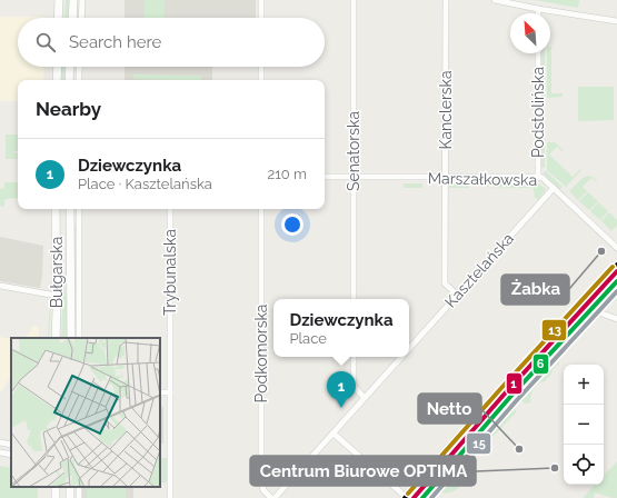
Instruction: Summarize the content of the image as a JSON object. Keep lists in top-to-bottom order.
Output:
{
  "streets": {
    "street": [
      "Kanclerska",
      "Podstolińska",
      "Senatorska",
      "Marszałkowska",
      "Kasztelańska",
      "Bułgarska",
      "Trybunalska",
      "Podkomorska"
    ]
  },
  "crossings": [
    ["Kanclerska", "Marszałkowska"],
    ["Kanclerska", "Kasztelańska"],
    ["Podstolińska", "Marszałkowska"],
    ["Senatorska", "Marszałkowska"],
    ["Marszałkowska", "Kasztelańska"],
    ["Kasztelańska", "Podkomorska"]
  ],
  "places": ["Żabka", "Netto", "Centrum Biurowe OPTIMA"],
  "lines": [
    "transit line 13",
    "transit line 1",
    "transit line 6",
    "transit line 15"
  ],
  "north": "top left",
  "page": {
    "search": "Search here",
    "heading": "Nearby",
    "list": [
      {
        "mark": "1",
        "name": "Dziewczynka",
        "note": "Place · Kasztelańska",
        "value": "210 m"
      }
    ],
    "popup": ["Dziewczynka", "Place"],
    "map_buttons": ["+", "−"],
    "pins": "1"
  }
}
